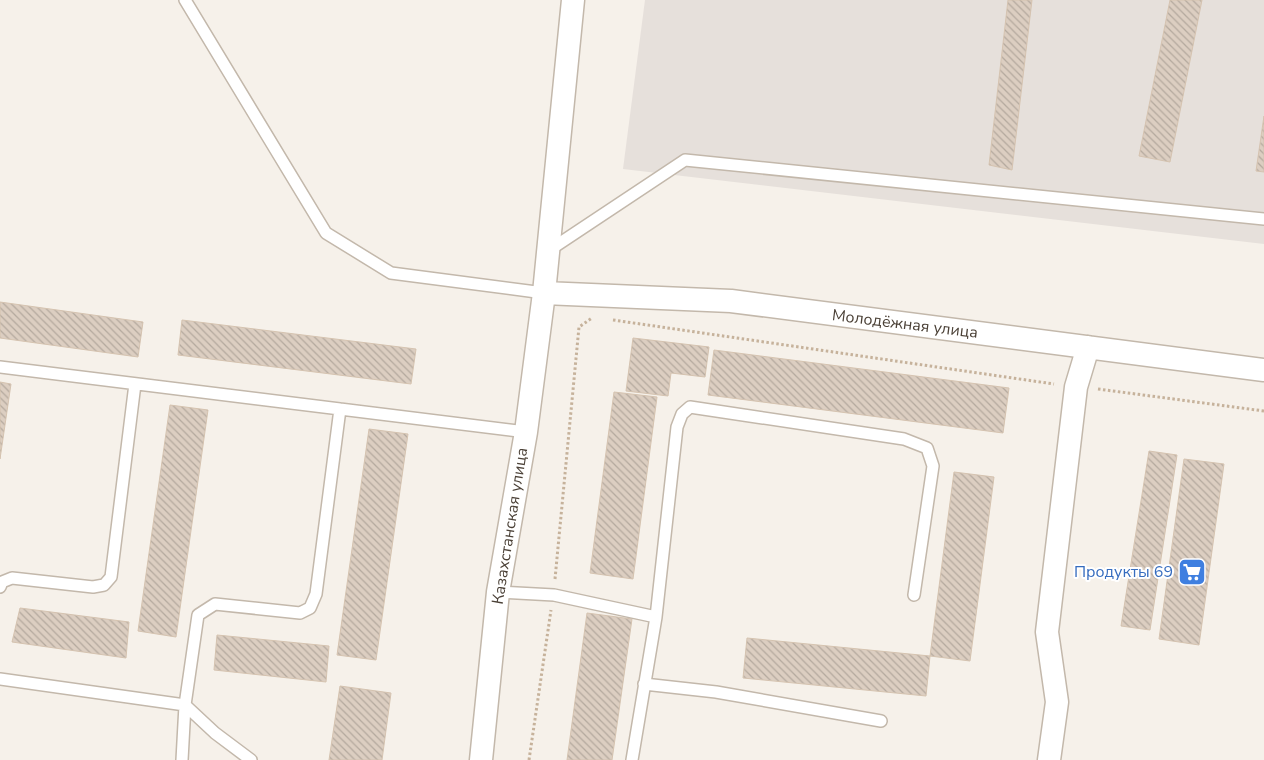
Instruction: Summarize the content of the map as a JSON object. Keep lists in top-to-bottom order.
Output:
{
  "streets": {
    "street": ["Молодёжная улица", "Казахстанская улица"]
  },
  "crossings": [
    ["Молодёжная улица", "Казахстанская улица"]
  ],
  "places": {
    "supermarket": ["Продукты 69"]
  }
}
